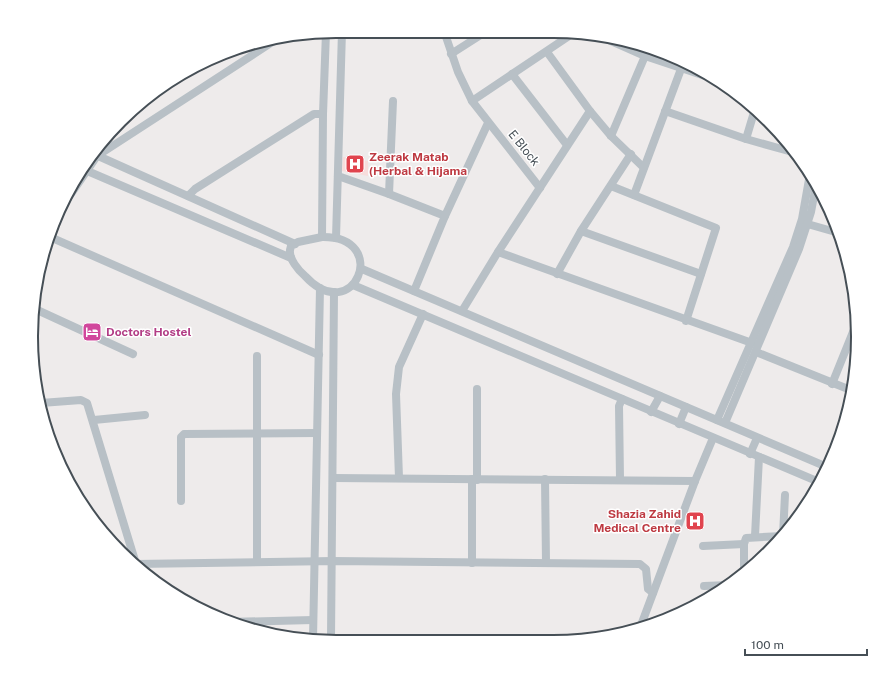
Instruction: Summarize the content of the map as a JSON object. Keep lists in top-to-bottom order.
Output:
{
  "streets": {
    "street": ["E Block"]
  },
  "places": {
    "hospital": ["Zeerak Matab (Herbal & Hijama", "Shazia Zahid Medical Centre"],
    "hotel": ["Doctors Hostel"]
  },
  "scale_bar": "100 m"
}
